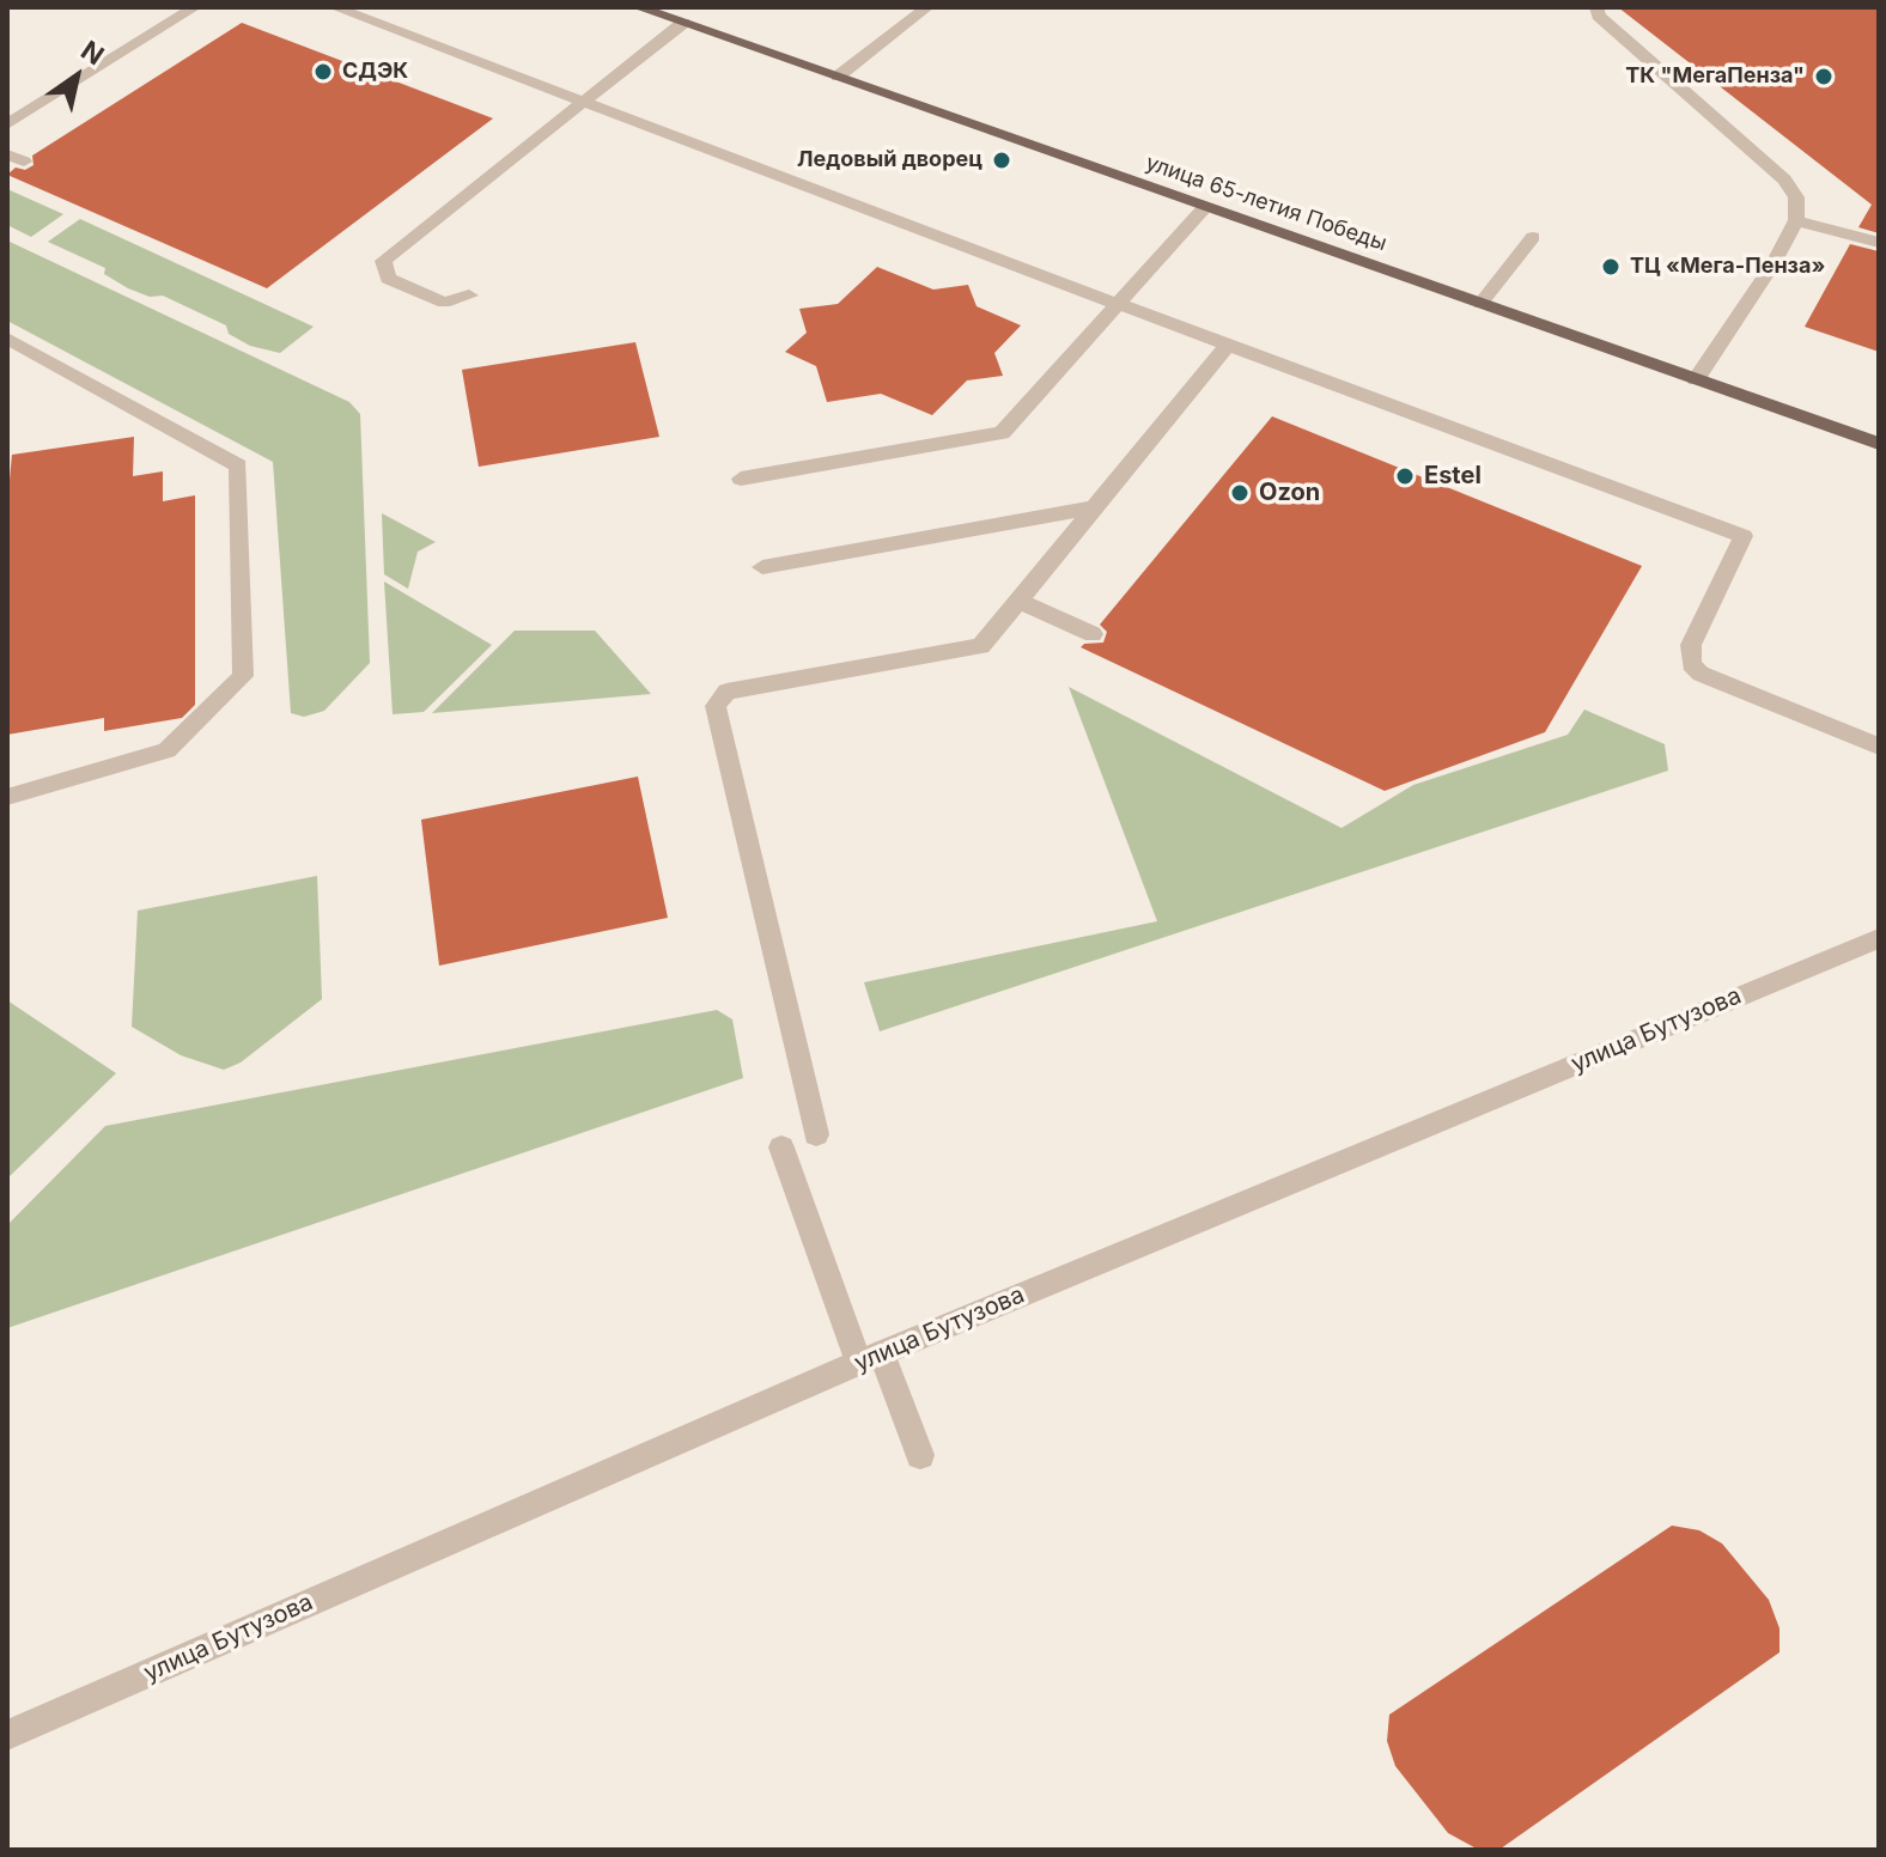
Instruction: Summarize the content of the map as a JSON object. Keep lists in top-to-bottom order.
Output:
{
  "streets": {
    "main road": ["улица 65-летия Победы"],
    "street": ["улица Бутузова"]
  },
  "places": [
    "СДЭК",
    "ТК \"МегаПенза\"",
    "Ледовый дворец",
    "ТЦ «Мега-Пенза»",
    "Estel",
    "Ozon"
  ],
  "north": "top right"
}
